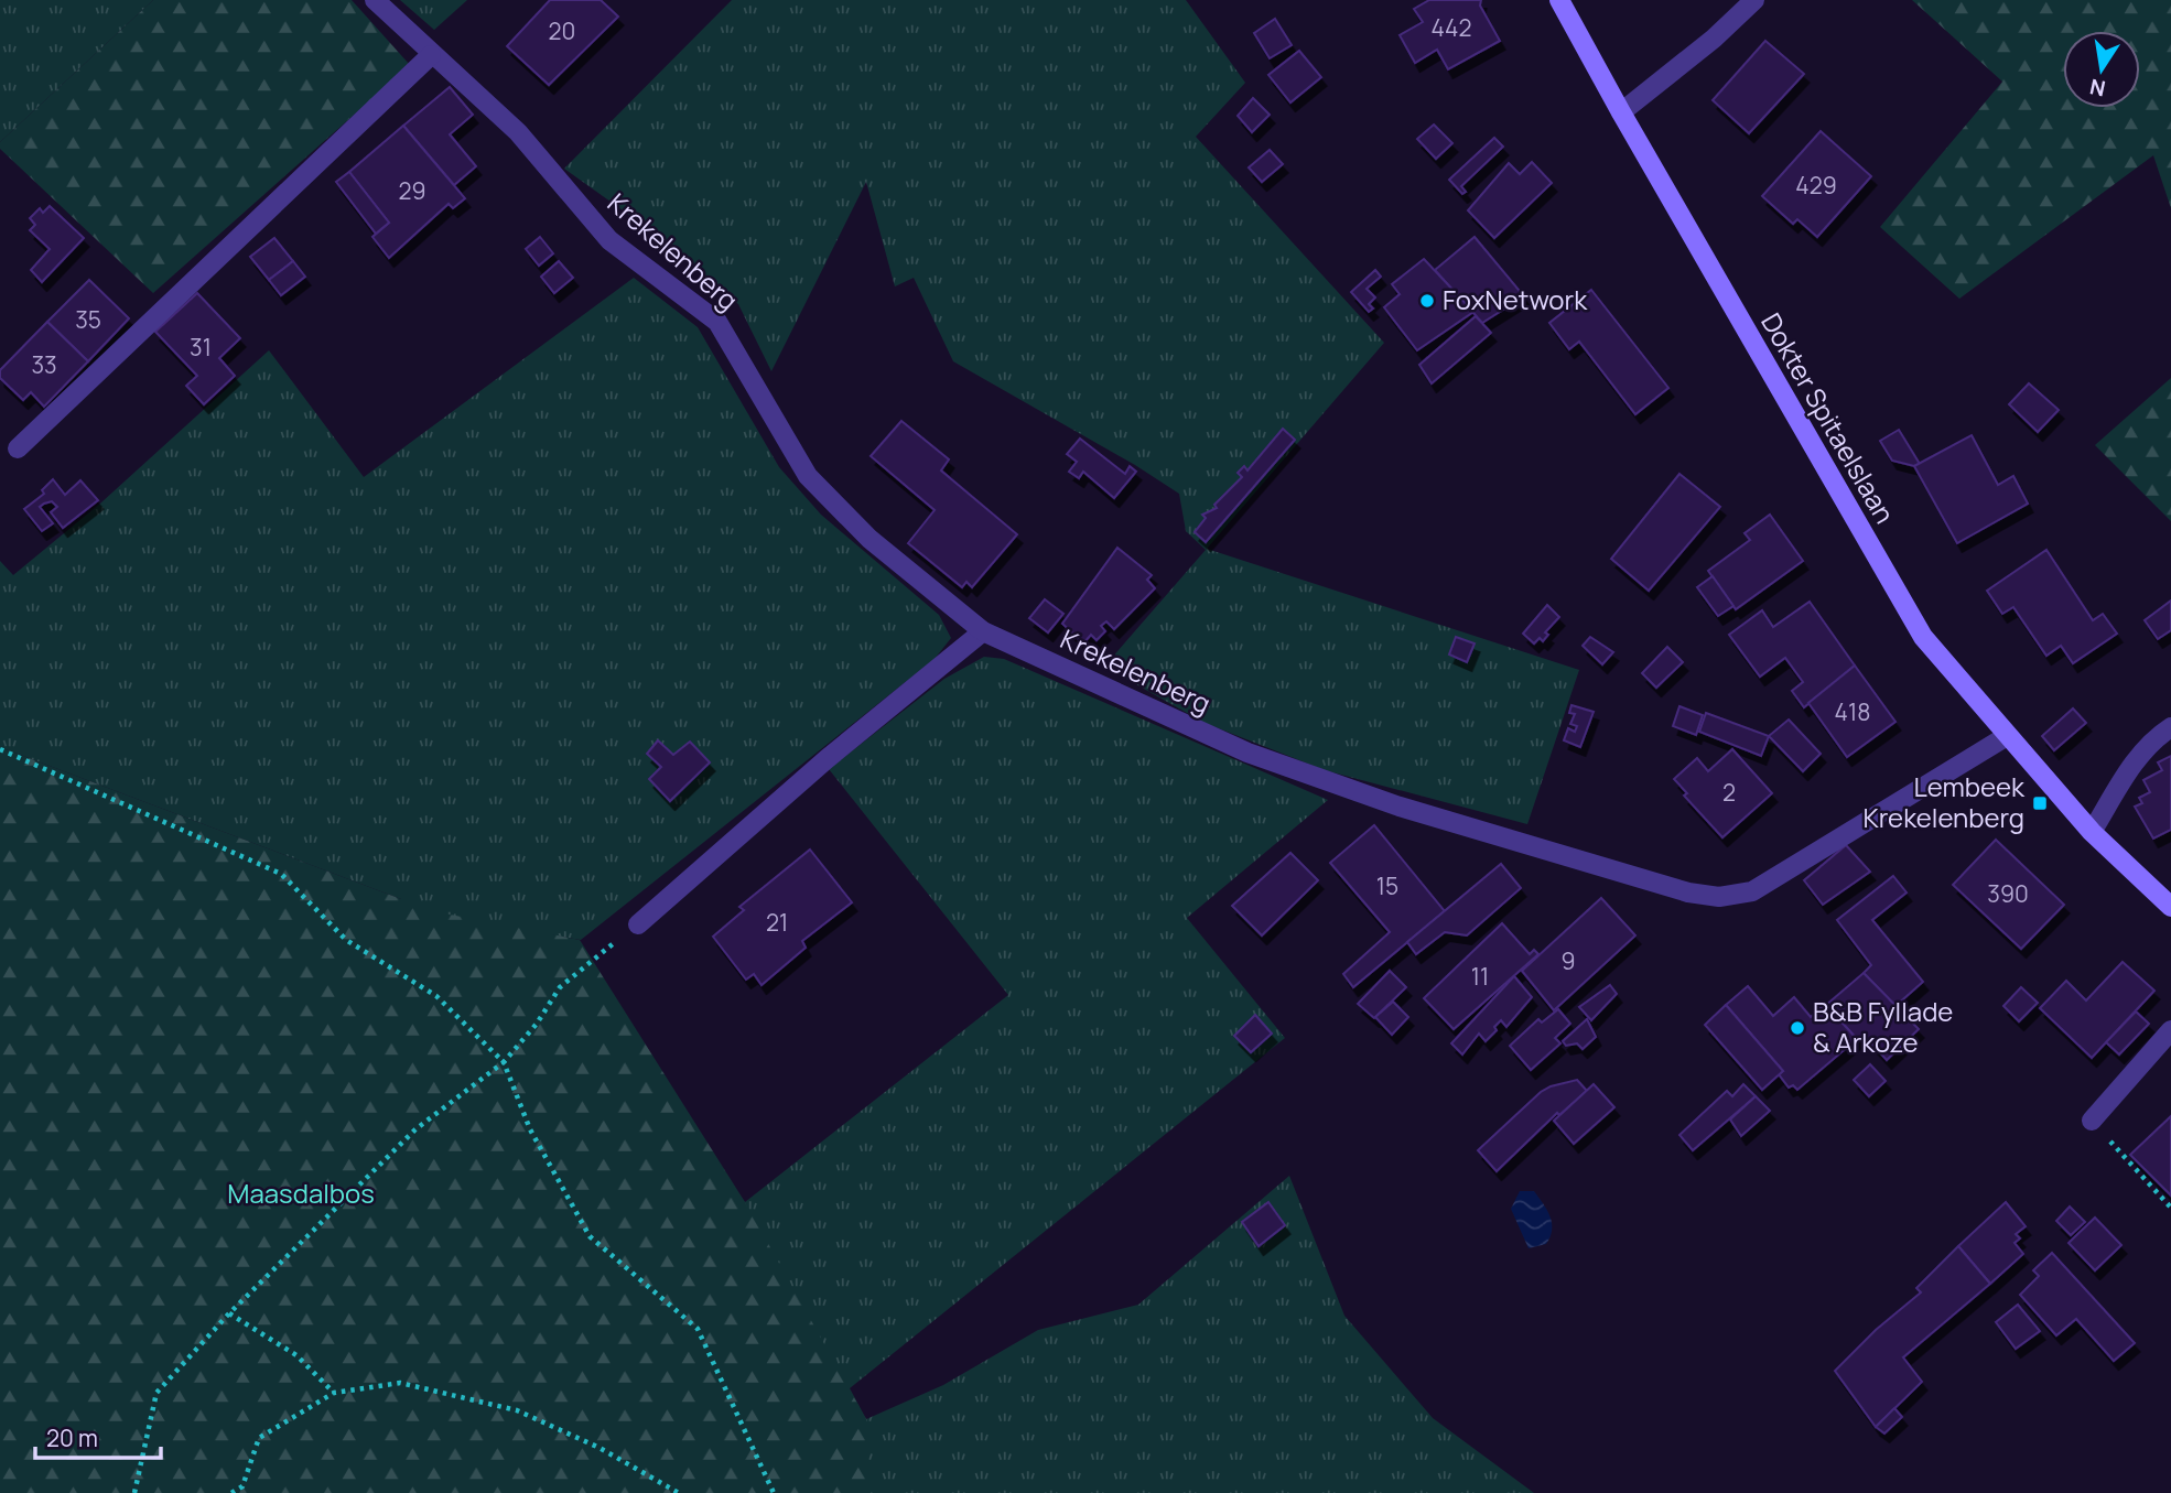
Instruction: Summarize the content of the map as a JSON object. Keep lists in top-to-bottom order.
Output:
{
  "streets": {
    "street": ["Krekelenberg", "Dokter Spitaelslaan"]
  },
  "crossings": [
    ["Krekelenberg", "Dokter Spitaelslaan"]
  ],
  "parks": ["Maasdalbos"],
  "places": {
    "other": ["FoxNetwork", "B&B Fyllade & Arkoze"],
    "transit": ["Lembeek Krekelenberg"]
  },
  "house_numbers": [
    "442",
    "20",
    "429",
    "29",
    "35",
    "31",
    "33",
    "418",
    "2",
    "15",
    "390",
    "21",
    "9",
    "11"
  ],
  "scale_bar": "20 m",
  "north": "bottom"
}
